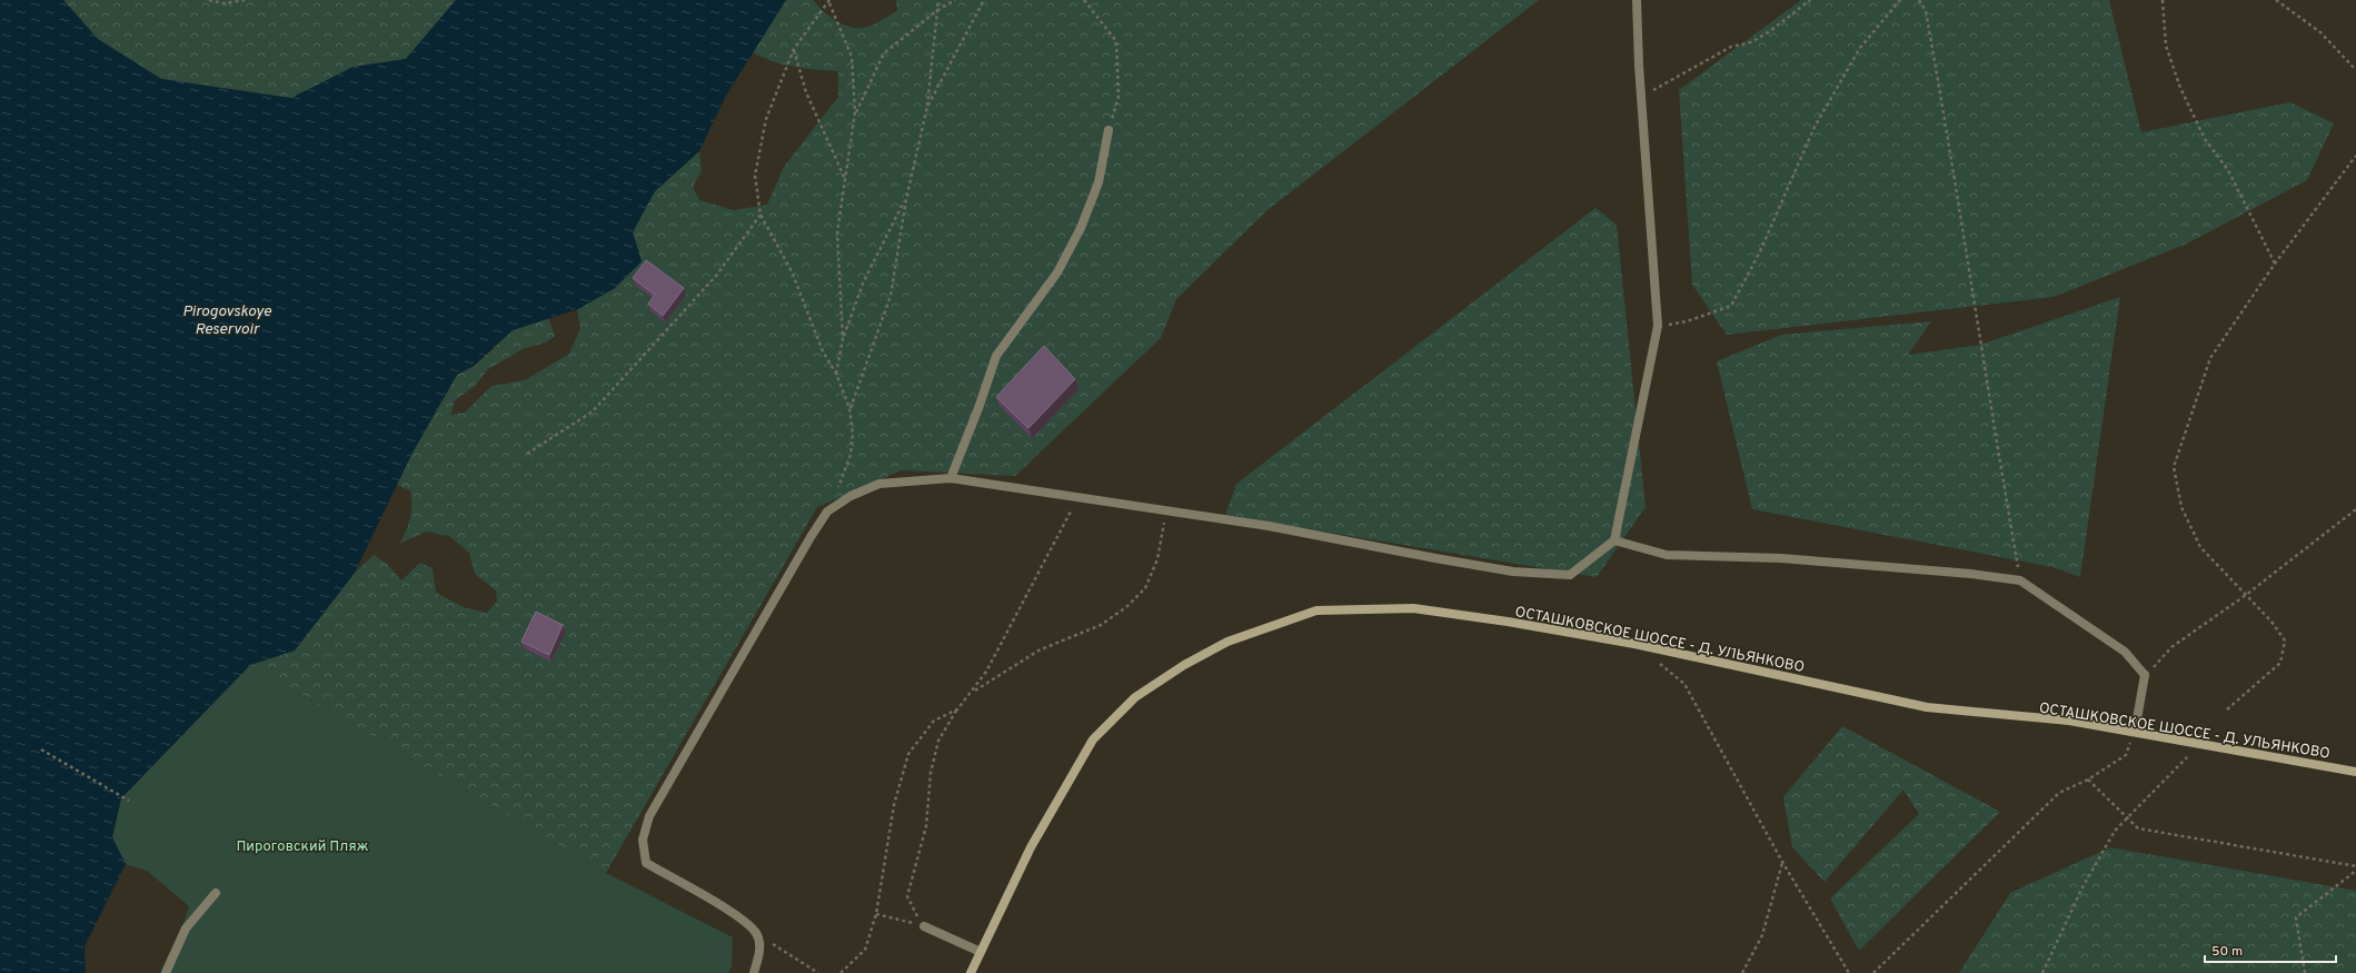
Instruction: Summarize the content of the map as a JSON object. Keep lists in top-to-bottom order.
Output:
{
  "streets": {
    "street": ["ОСТАШКОВСКОЕ ШОССЕ - Д. УЛЬЯНКОВО"]
  },
  "water": ["Pirogovskoye Reservoir"],
  "parks": ["Пироговский Пляж"],
  "scale_bar": "50 m"
}
